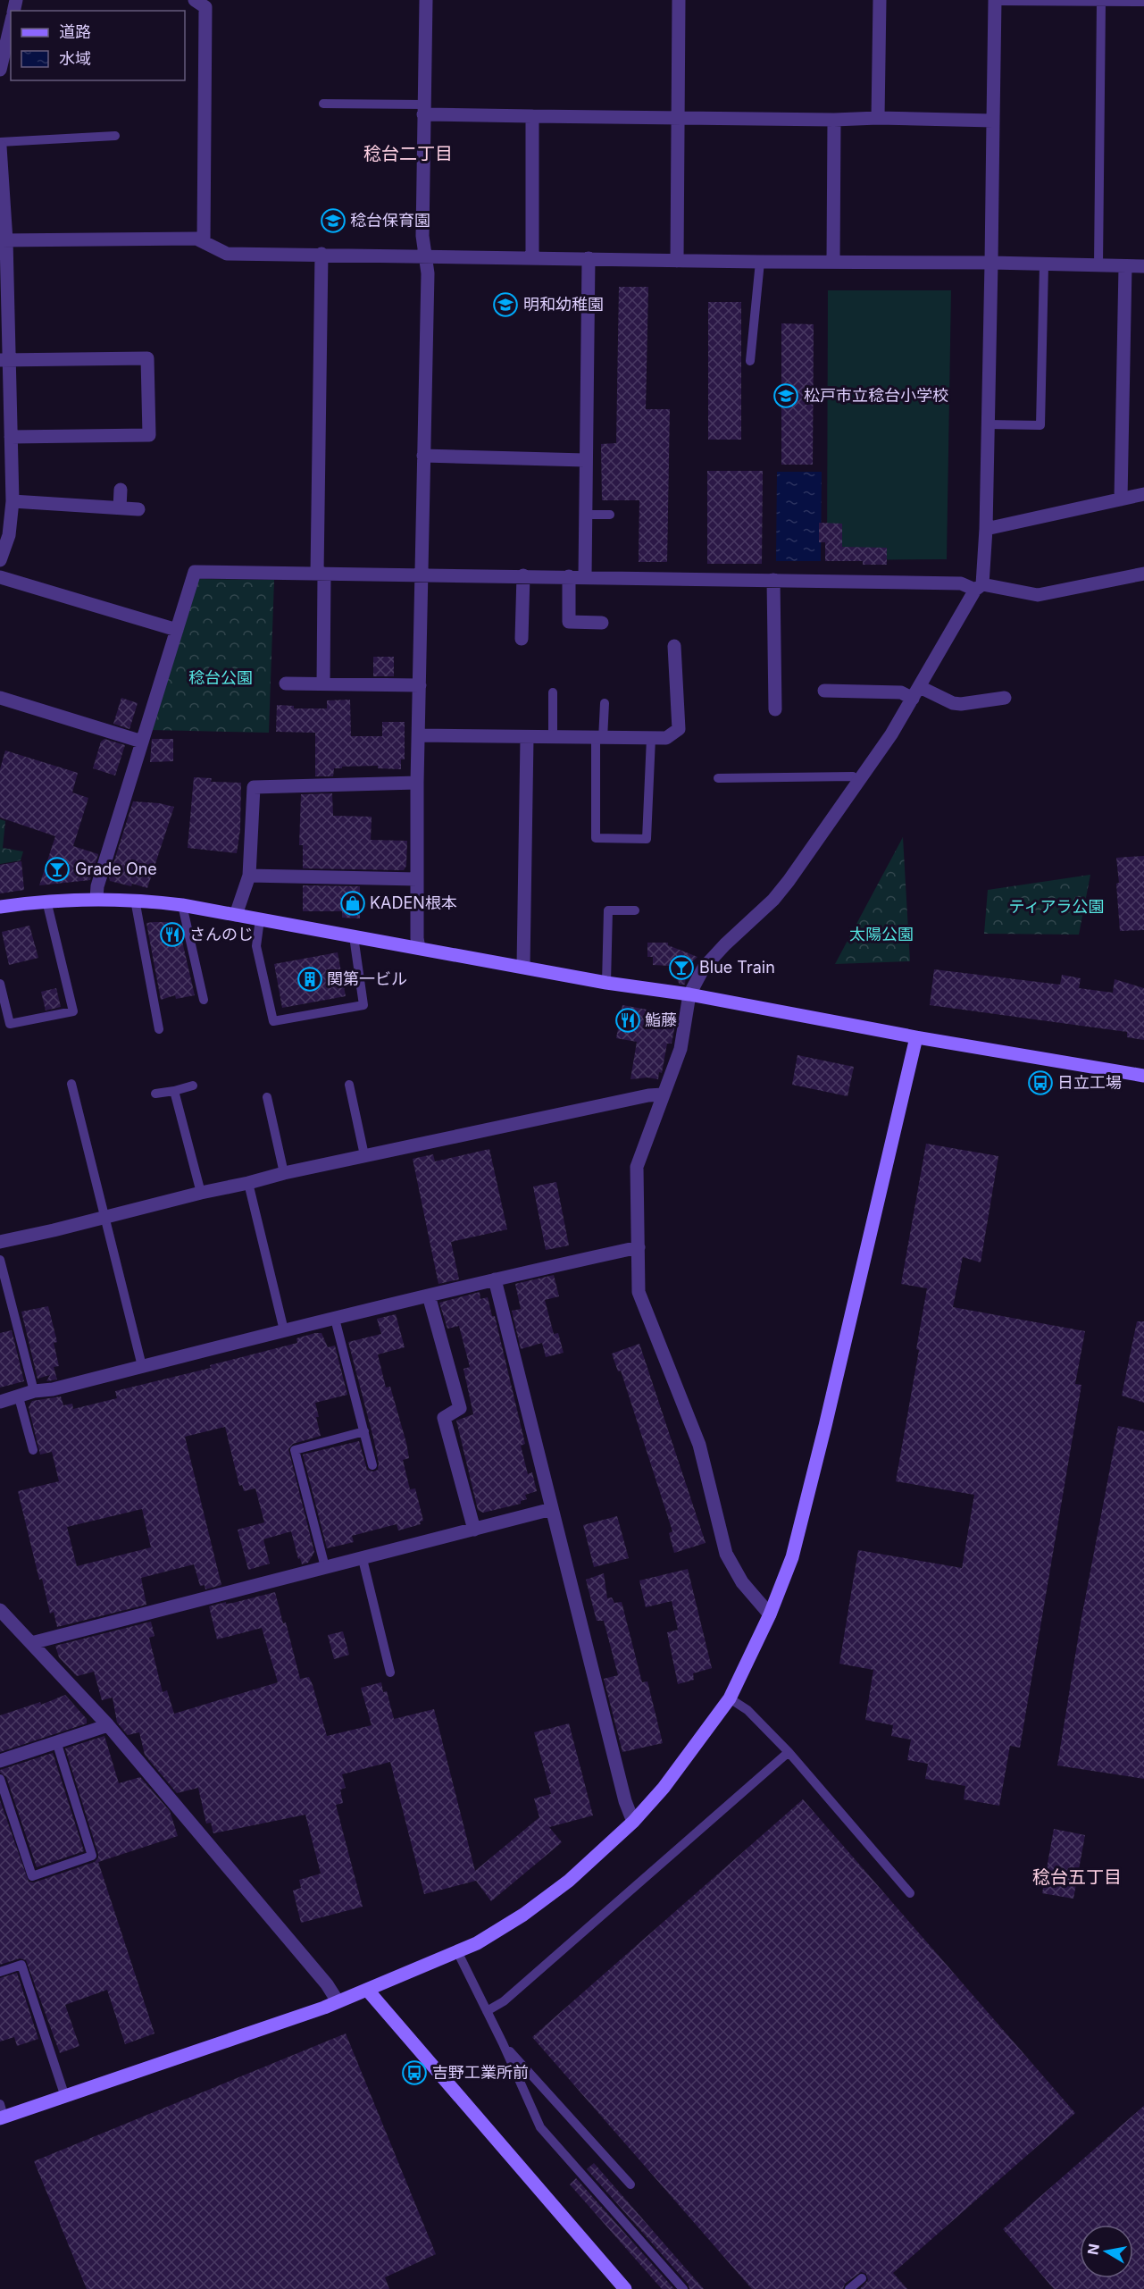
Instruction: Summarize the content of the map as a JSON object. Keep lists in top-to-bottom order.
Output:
{
  "districts": ["稔台二丁目", "稔台五丁目"],
  "parks": ["稔台公園", "ティアラ公園", "太陽公園"],
  "places": {
    "school or university": ["稔台保育園", "明和幼稚園", "松戸市立稔台小学校"],
    "bar": ["Grade One", "Blue Train"],
    "shop": ["KADEN根本"],
    "restaurant": ["さんのじ", "鮨藤"],
    "building": ["関第一ビル"],
    "bus stop": ["日立工場", "吉野工業所前"]
  },
  "legend": ["道路", "水域"],
  "north": "left"
}
